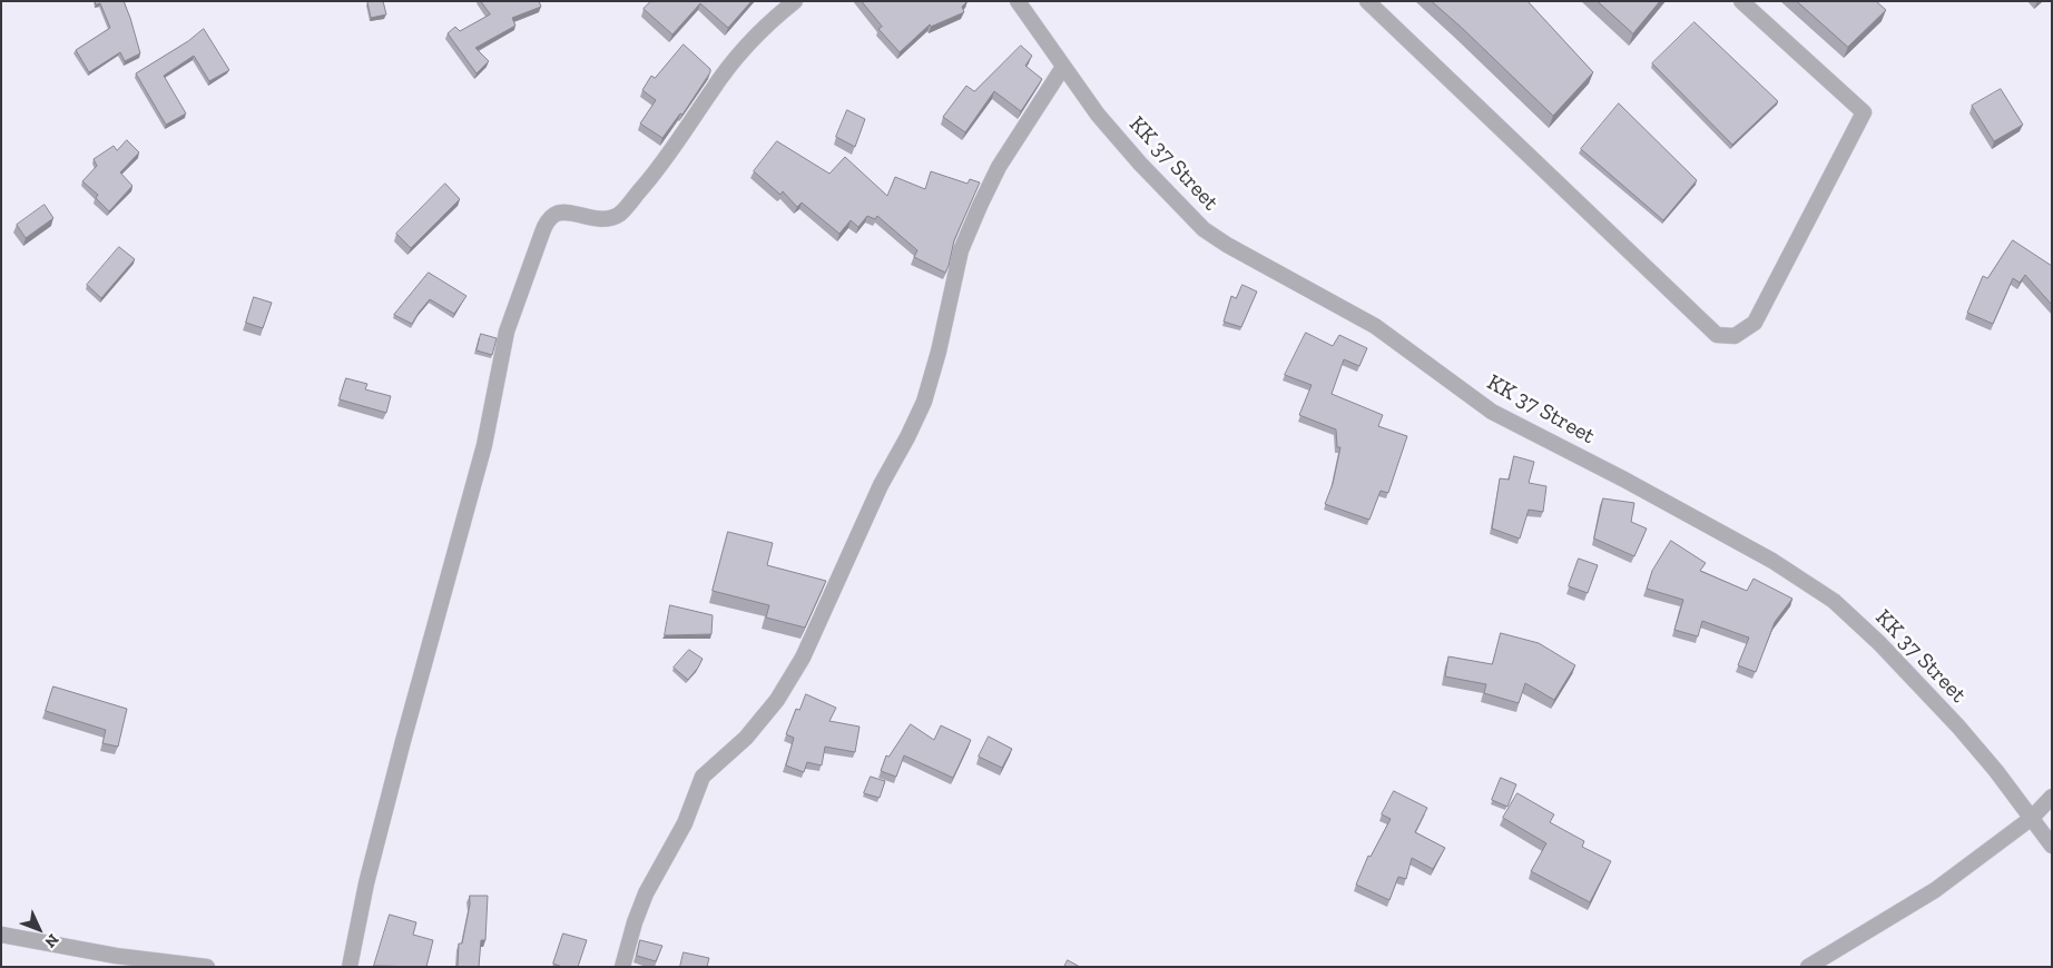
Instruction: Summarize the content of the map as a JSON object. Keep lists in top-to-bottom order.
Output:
{
  "streets": {
    "street": ["KK 37 Street"]
  },
  "north": "bottom right"
}
